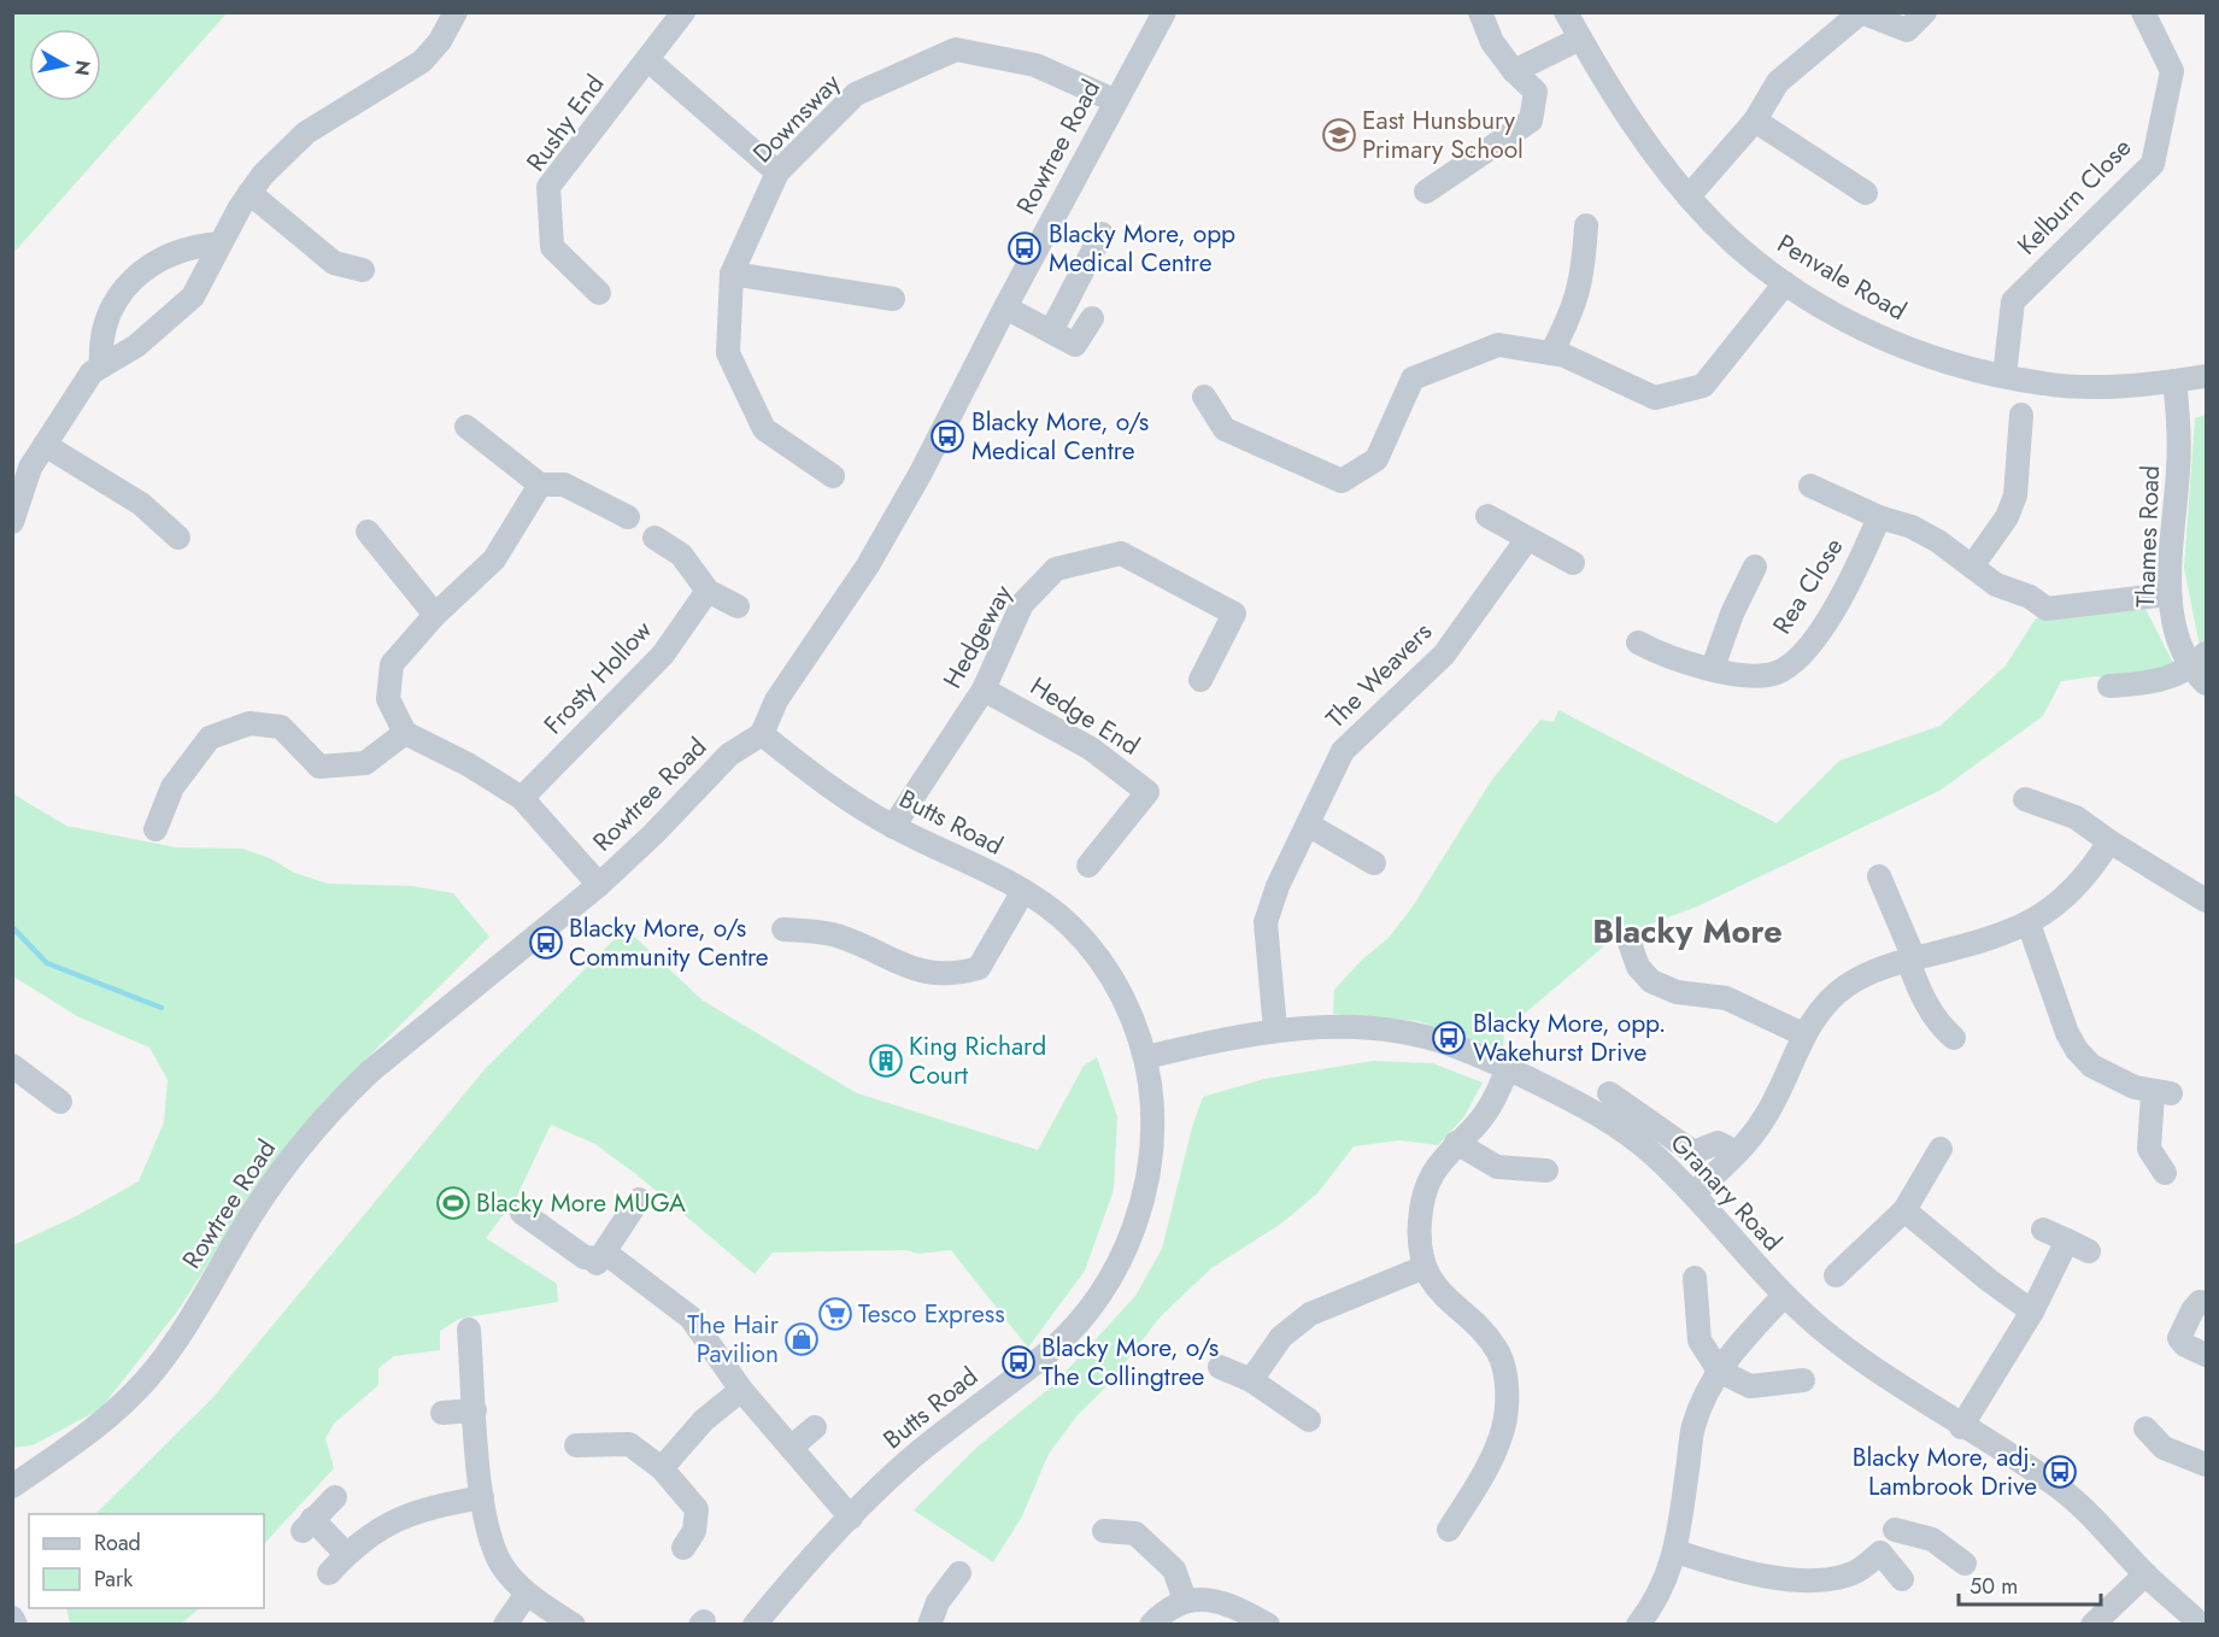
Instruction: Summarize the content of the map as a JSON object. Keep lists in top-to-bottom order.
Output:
{
  "streets": {
    "street": [
      "Downsway",
      "Rushy End",
      "Rowtree Road",
      "Kelburn Close",
      "Penvale Road",
      "Thames Road",
      "Rea Close",
      "Hedgeway",
      "The Weavers",
      "Frosty Hollow",
      "Hedge End",
      "Butts Road",
      "Granary Road"
    ]
  },
  "crossings": [
    ["Downsway", "Rowtree Road"],
    ["Rowtree Road", "Butts Road"],
    ["Kelburn Close", "Penvale Road"],
    ["Penvale Road", "Thames Road"],
    ["Thames Road", "Rea Close"],
    ["Hedgeway", "Hedge End"],
    ["Hedgeway", "Butts Road"],
    ["The Weavers", "Granary Road"],
    ["Butts Road", "Granary Road"]
  ],
  "districts": ["Blacky More"],
  "places": {
    "school or university": ["East Hunsbury Primary School"],
    "bus stop": [
      "Blacky More, opp Medical Centre",
      "Blacky More, o/s Medical Centre",
      "Blacky More, o/s Community Centre",
      "Blacky More, opp. Wakehurst Drive",
      "Blacky More, o/s The Collingtree",
      "Blacky More, adj. Lambrook Drive"
    ],
    "building": ["King Richard Court"],
    "sports": ["Blacky More MUGA"],
    "supermarket": ["Tesco Express"],
    "shop": ["The Hair Pavilion"]
  },
  "legend": ["Road", "Park"],
  "scale_bar": "50 m",
  "north": "right"
}
